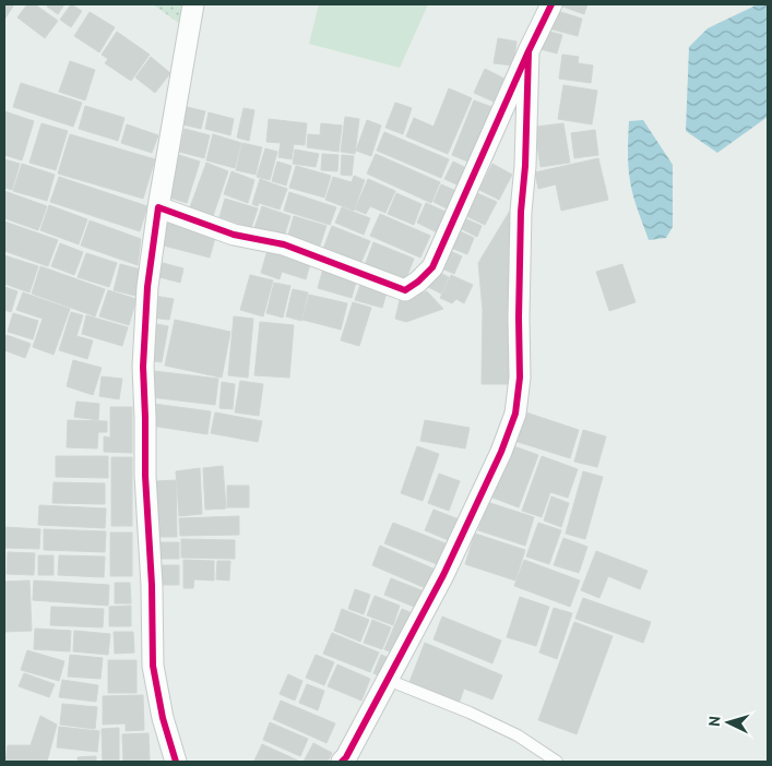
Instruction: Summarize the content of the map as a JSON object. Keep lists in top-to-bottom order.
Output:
{
  "north": "left"
}
